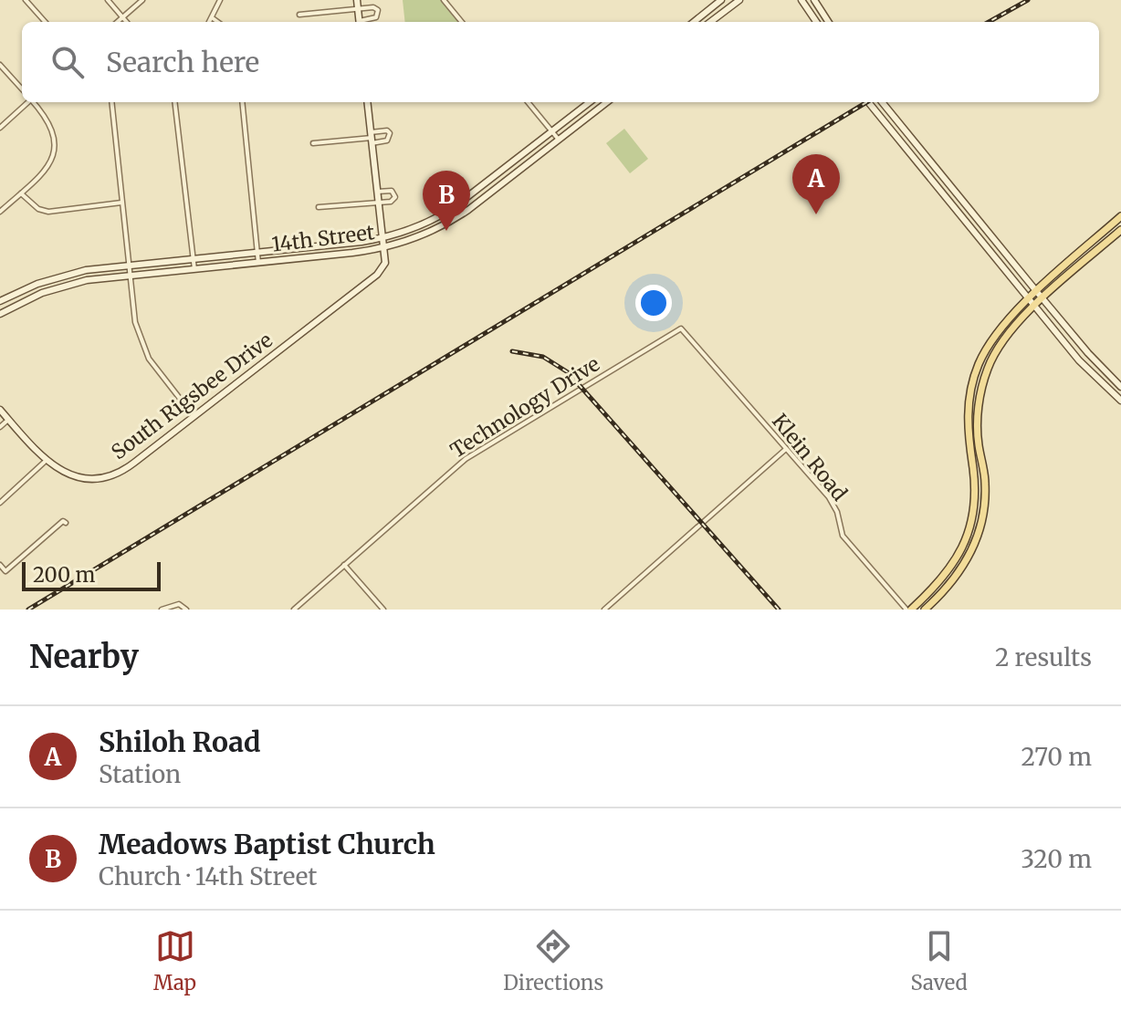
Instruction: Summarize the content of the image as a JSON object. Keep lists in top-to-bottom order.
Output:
{
  "streets": {
    "main road": ["14th Street", "South Rigsbee Drive"],
    "street": ["Technology Drive", "Klein Road"]
  },
  "crossings": [
    ["14th Street", "South Rigsbee Drive"],
    ["Technology Drive", "Klein Road"]
  ],
  "scale_bar": "200 m",
  "page": {
    "search": "Search here",
    "pins": ["A", "B"],
    "scale": "200 m",
    "heading": ["Nearby", "2 results"],
    "list": [
      {
        "mark": "A",
        "name": "Shiloh Road",
        "note": "Station",
        "value": "270 m"
      },
      {
        "mark": "B",
        "name": "Meadows Baptist Church",
        "note": "Church · 14th Street",
        "value": "320 m"
      }
    ],
    "nav": ["Map", "Directions", "Saved"]
  }
}
